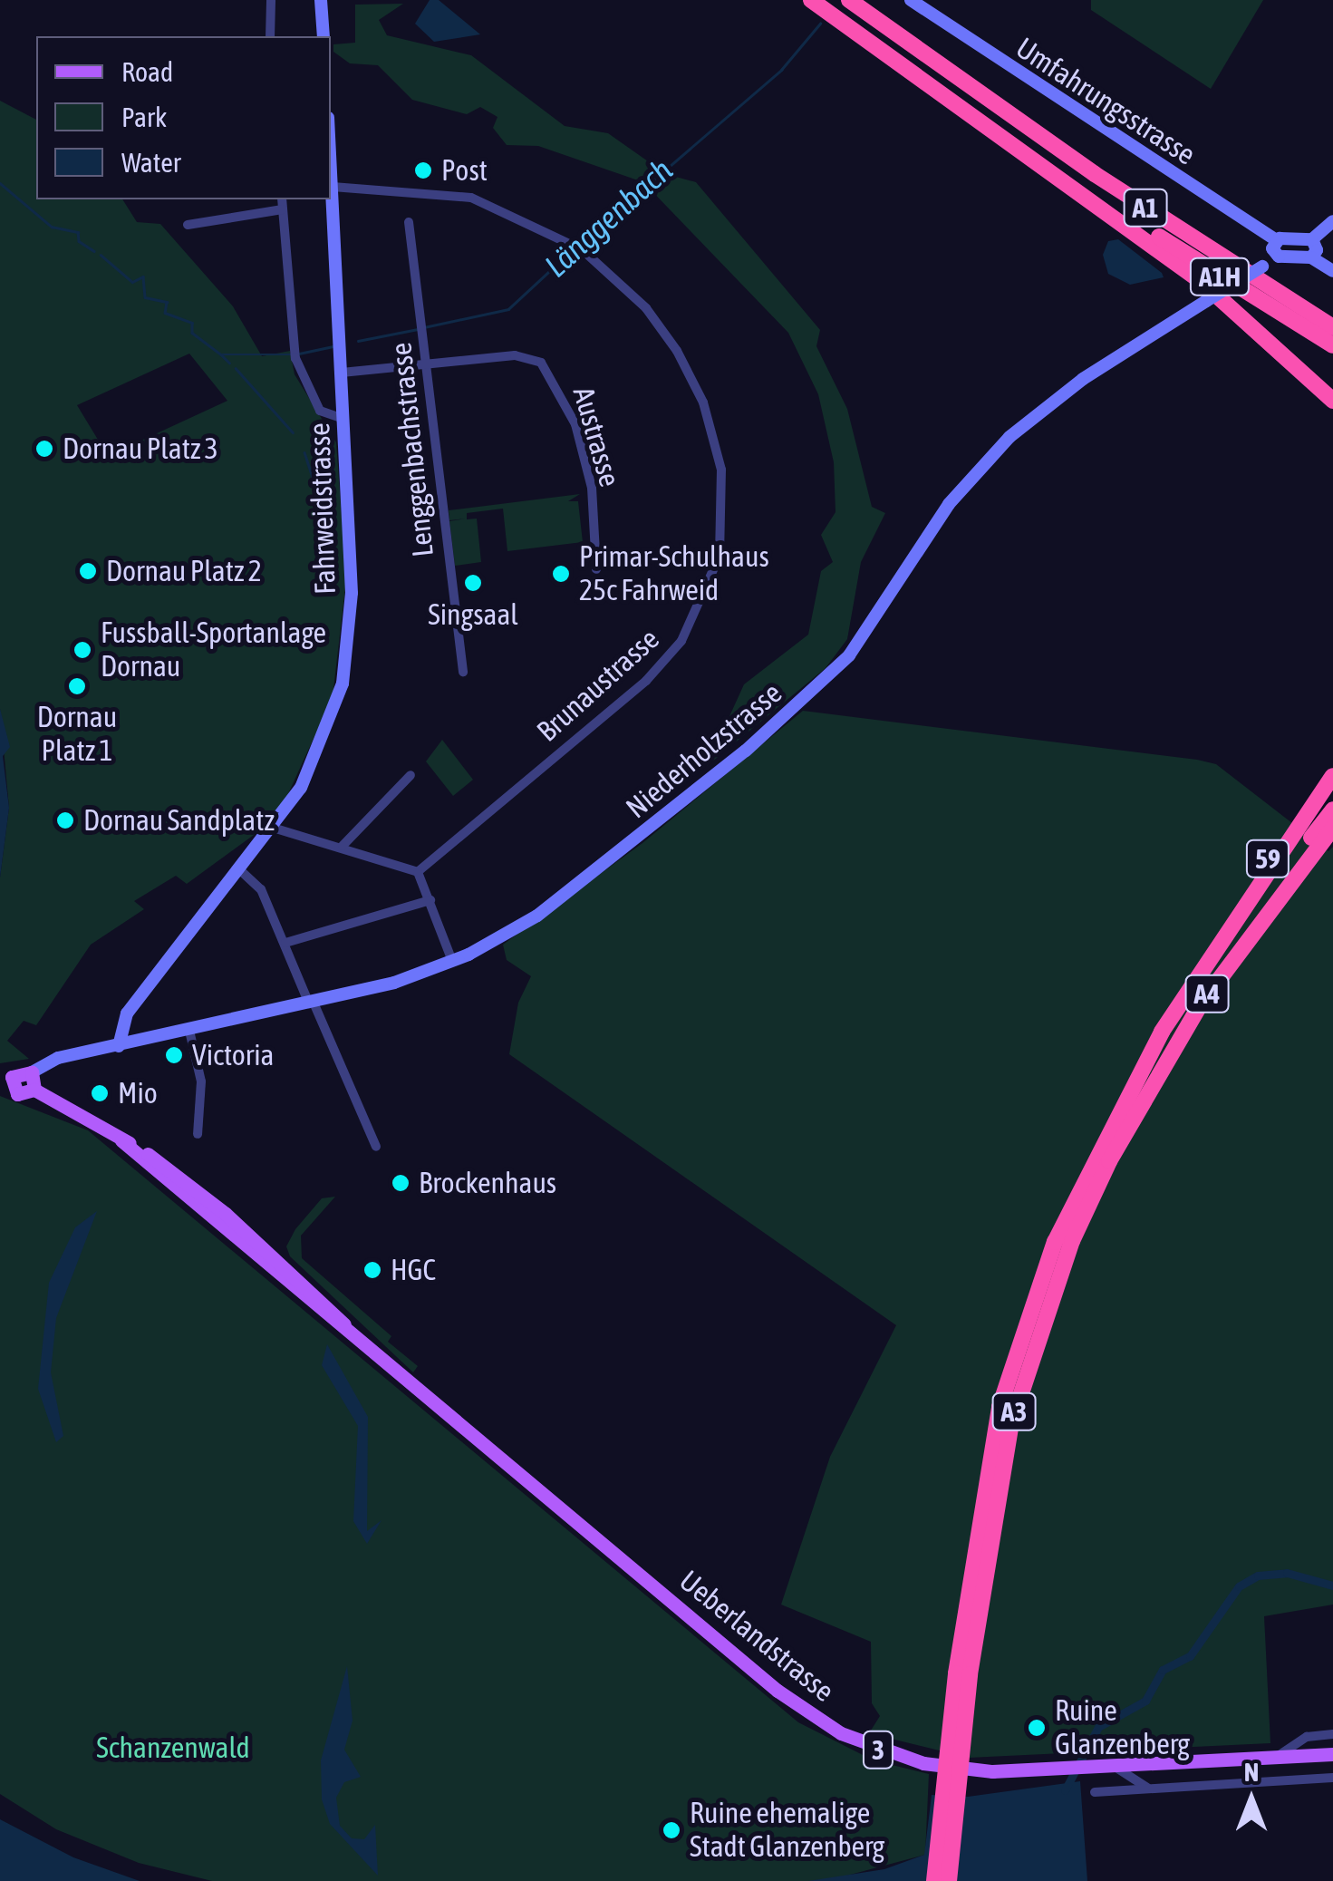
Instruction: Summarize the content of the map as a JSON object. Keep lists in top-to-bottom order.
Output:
{
  "streets": {
    "highway": [
      "A1",
      "A1H",
      "59",
      "A4",
      "A3"
    ],
    "main road": [
      "Umfahrungsstrasse",
      "Fahrweidstrasse",
      "Niederholzstrasse",
      "Ueberlandstrasse",
      "3"
    ],
    "street": ["Austrasse", "Lenggenbachstrasse", "Brunaustrasse"]
  },
  "crossings": [
    ["A1", "A1H"],
    ["Austrasse", "Lenggenbachstrasse"],
    ["Austrasse", "Fahrweidstrasse"],
    ["Fahrweidstrasse", "Brunaustrasse"],
    ["Fahrweidstrasse", "Niederholzstrasse"],
    ["59", "A4"],
    ["59", "A3"],
    ["A4", "A3"]
  ],
  "water": ["Länggenbach"],
  "parks": ["Schanzenwald"],
  "places": [
    "Post",
    "Dornau Platz 3",
    "Dornau Platz 2",
    "Primar-Schulhaus 25c Fahrweid",
    "Singsaal",
    "Fussball-Sportanlage Dornau",
    "Dornau Platz 1",
    "Dornau Sandplatz",
    "Victoria",
    "Mio",
    "Brockenhaus",
    "HGC",
    "Ruine Glanzenberg",
    "Ruine ehemalige Stadt Glanzenberg"
  ],
  "legend": ["Road", "Park", "Water"],
  "north": "top"
}
